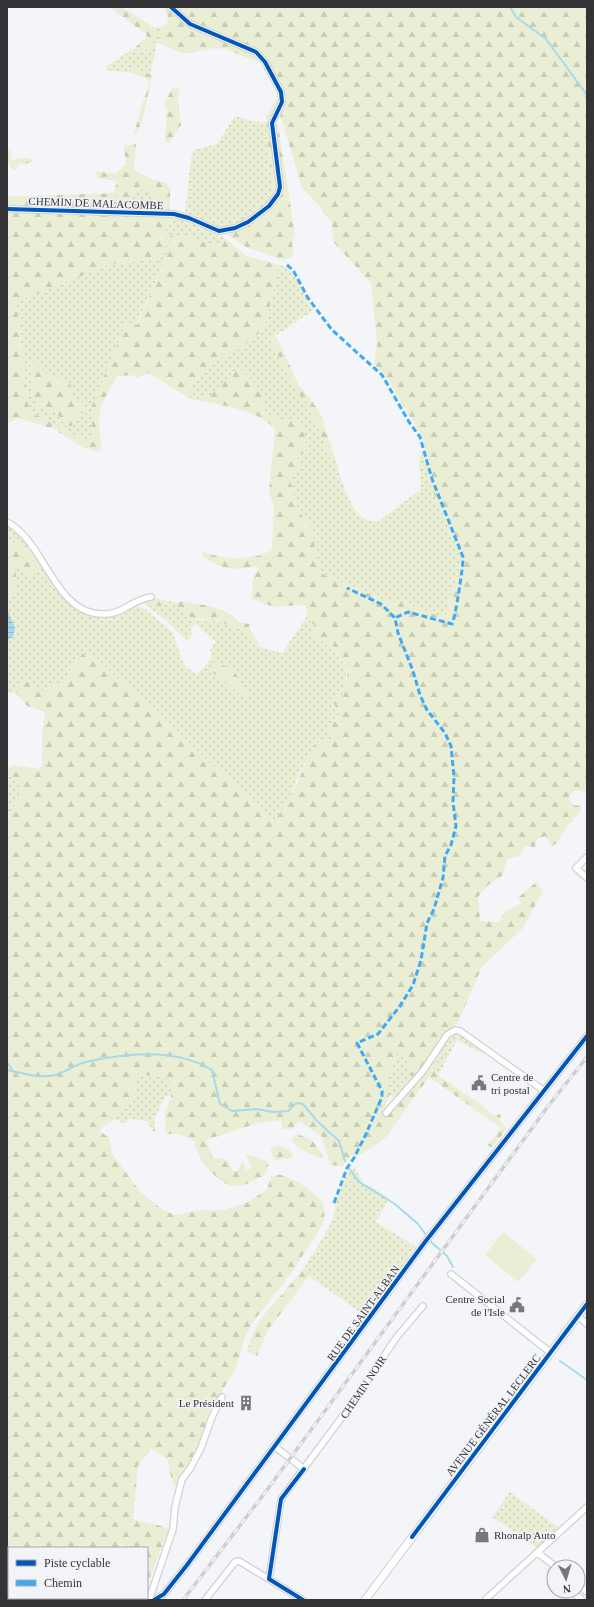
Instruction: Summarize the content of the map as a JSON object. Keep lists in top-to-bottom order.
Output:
{
  "streets": {
    "main road": ["AVENUE GÉNÉRAL LECLERC"],
    "street": ["CHEMIN DE MALACOMBE", "RUE DE SAINT-ALBAN", "CHEMIN NOIR"]
  },
  "places": {
    "public building": ["Centre de tri postal", "Centre Social de l'Isle"],
    "building": ["Le Président"],
    "shop": ["Rhonalp Auto"]
  },
  "legend": ["Piste cyclable", "Chemin"],
  "north": "bottom"
}
